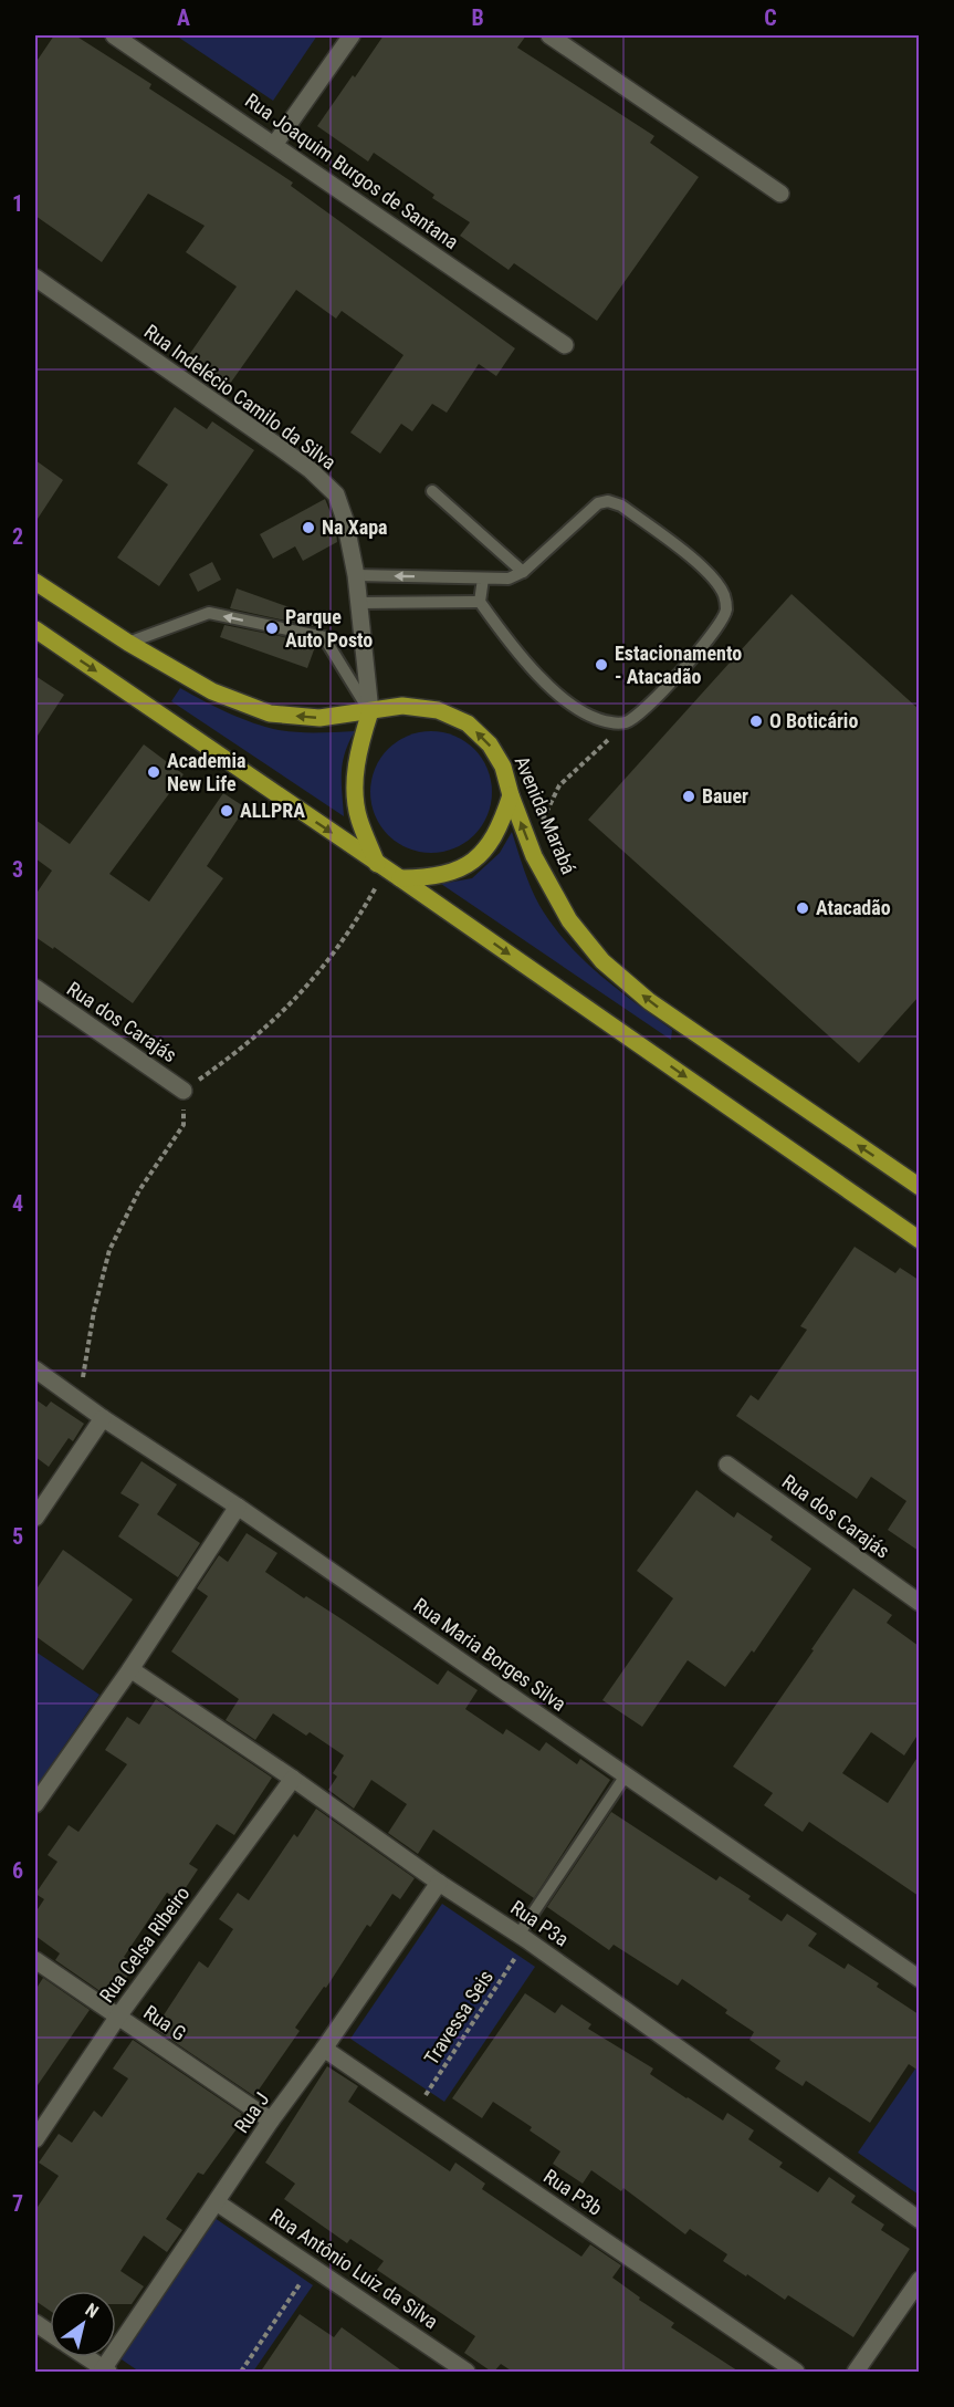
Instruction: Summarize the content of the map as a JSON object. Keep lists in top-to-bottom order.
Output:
{
  "streets": {
    "main road": ["Avenida Marabá"],
    "street": [
      "Rua Joaquim Burgos de Santana",
      "Rua Indelécio Camilo da Silva",
      "Rua dos Carajás",
      "Rua Maria Borges Silva",
      "Rua P3a",
      "Rua Celsa Ribeiro",
      "Rua G",
      "Rua J",
      "Rua P3b",
      "Rua Antônio Luiz da Silva"
    ],
    "path": ["Travessa Seis"]
  },
  "crossings": [
    ["Rua Indelécio Camilo da Silva", "Avenida Marabá"],
    ["Rua P3a", "Rua Celsa Ribeiro"],
    ["Rua P3a", "Travessa Seis"],
    ["Rua P3a", "Rua J"],
    ["Rua Celsa Ribeiro", "Rua G"],
    ["Travessa Seis", "Rua P3b"],
    ["Rua G", "Rua J"],
    ["Rua J", "Rua P3b"],
    ["Rua J", "Rua Antônio Luiz da Silva"]
  ],
  "places": [
    "Na Xapa",
    "Parque Auto Posto",
    "Estacionamento - Atacadão",
    "O Boticário",
    "Academia New Life",
    "Bauer",
    "ALLPRA",
    "Atacadão"
  ],
  "north": "top right",
  "grid": {
    "columns": ["A", "B", "C"],
    "rows": [
      "1",
      "2",
      "3",
      "4",
      "5",
      "6",
      "7"
    ]
  }
}
